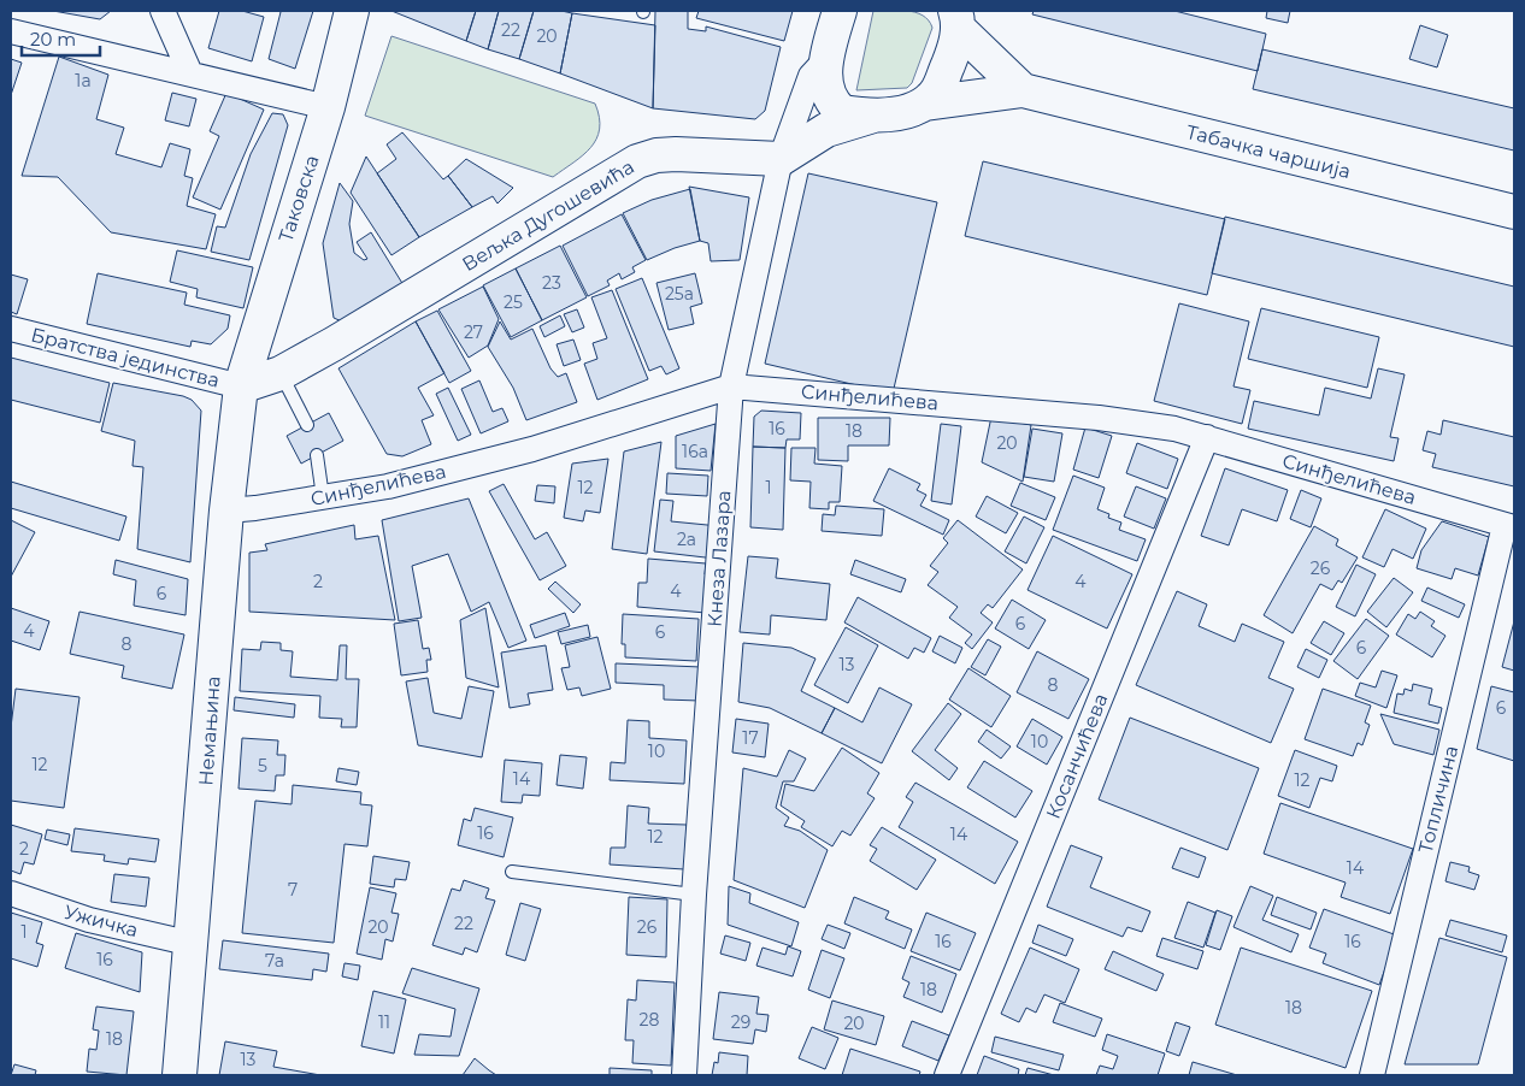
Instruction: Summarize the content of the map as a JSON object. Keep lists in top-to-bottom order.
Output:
{
  "streets": {
    "street": [
      "Табачка чаршија",
      "Таковска",
      "Вељка Дугошевића",
      "Братства јединства",
      "Синђелићева",
      "Кнеза Лазара",
      "Немањина",
      "Косанчићева",
      "Топличина",
      "Ужичка"
    ]
  },
  "crossings": [
    ["Таковска", "Вељка Дугошевића"],
    ["Таковска", "Братства јединства"],
    ["Таковска", "Немањина"],
    ["Вељка Дугошевића", "Братства јединства"],
    ["Вељка Дугошевића", "Кнеза Лазара"],
    ["Вељка Дугошевића", "Немањина"],
    ["Братства јединства", "Немањина"],
    ["Синђелићева", "Кнеза Лазара"],
    ["Синђелићева", "Немањина"],
    ["Синђелићева", "Косанчићева"],
    ["Синђелићева", "Топличина"],
    ["Немањина", "Ужичка"]
  ],
  "house_numbers": [
    "22",
    "20",
    "1a",
    "23",
    "25a",
    "25",
    "27",
    "16",
    "18",
    "20",
    "16a",
    "12",
    "1",
    "2a",
    "26",
    "2",
    "4",
    "4",
    "6",
    "6",
    "4",
    "6",
    "8",
    "6",
    "13",
    "8",
    "6",
    "17",
    "10",
    "10",
    "12",
    "5",
    "14",
    "12",
    "16",
    "14",
    "12",
    "2",
    "14",
    "7",
    "22",
    "20",
    "26",
    "1",
    "16",
    "16",
    "16",
    "7a",
    "18",
    "18",
    "28",
    "11",
    "29",
    "20",
    "18",
    "13"
  ],
  "scale_bar": "20 m"
}
